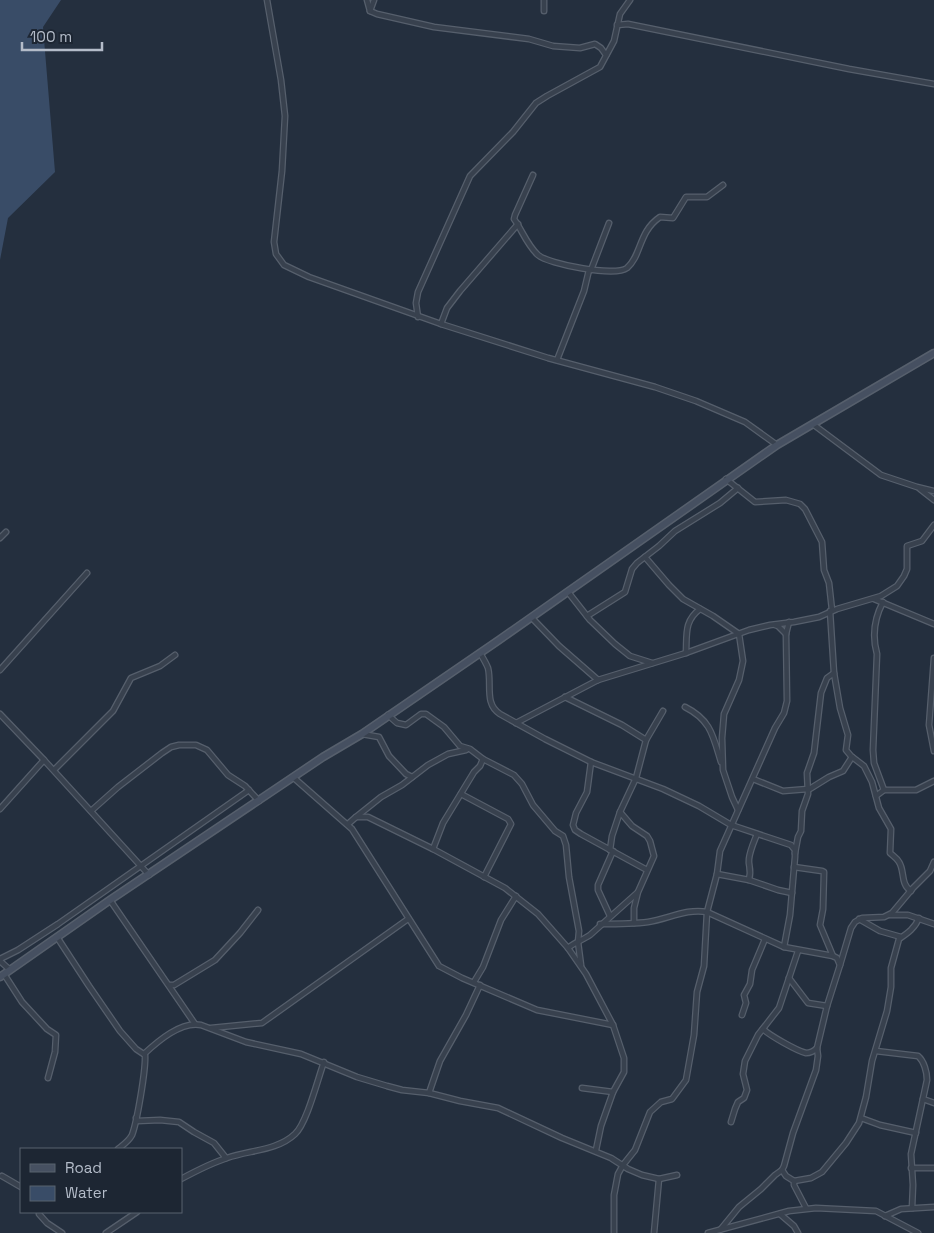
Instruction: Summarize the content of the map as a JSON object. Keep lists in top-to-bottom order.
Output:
{
  "legend": ["Road", "Water"],
  "scale_bar": "100 m"
}
